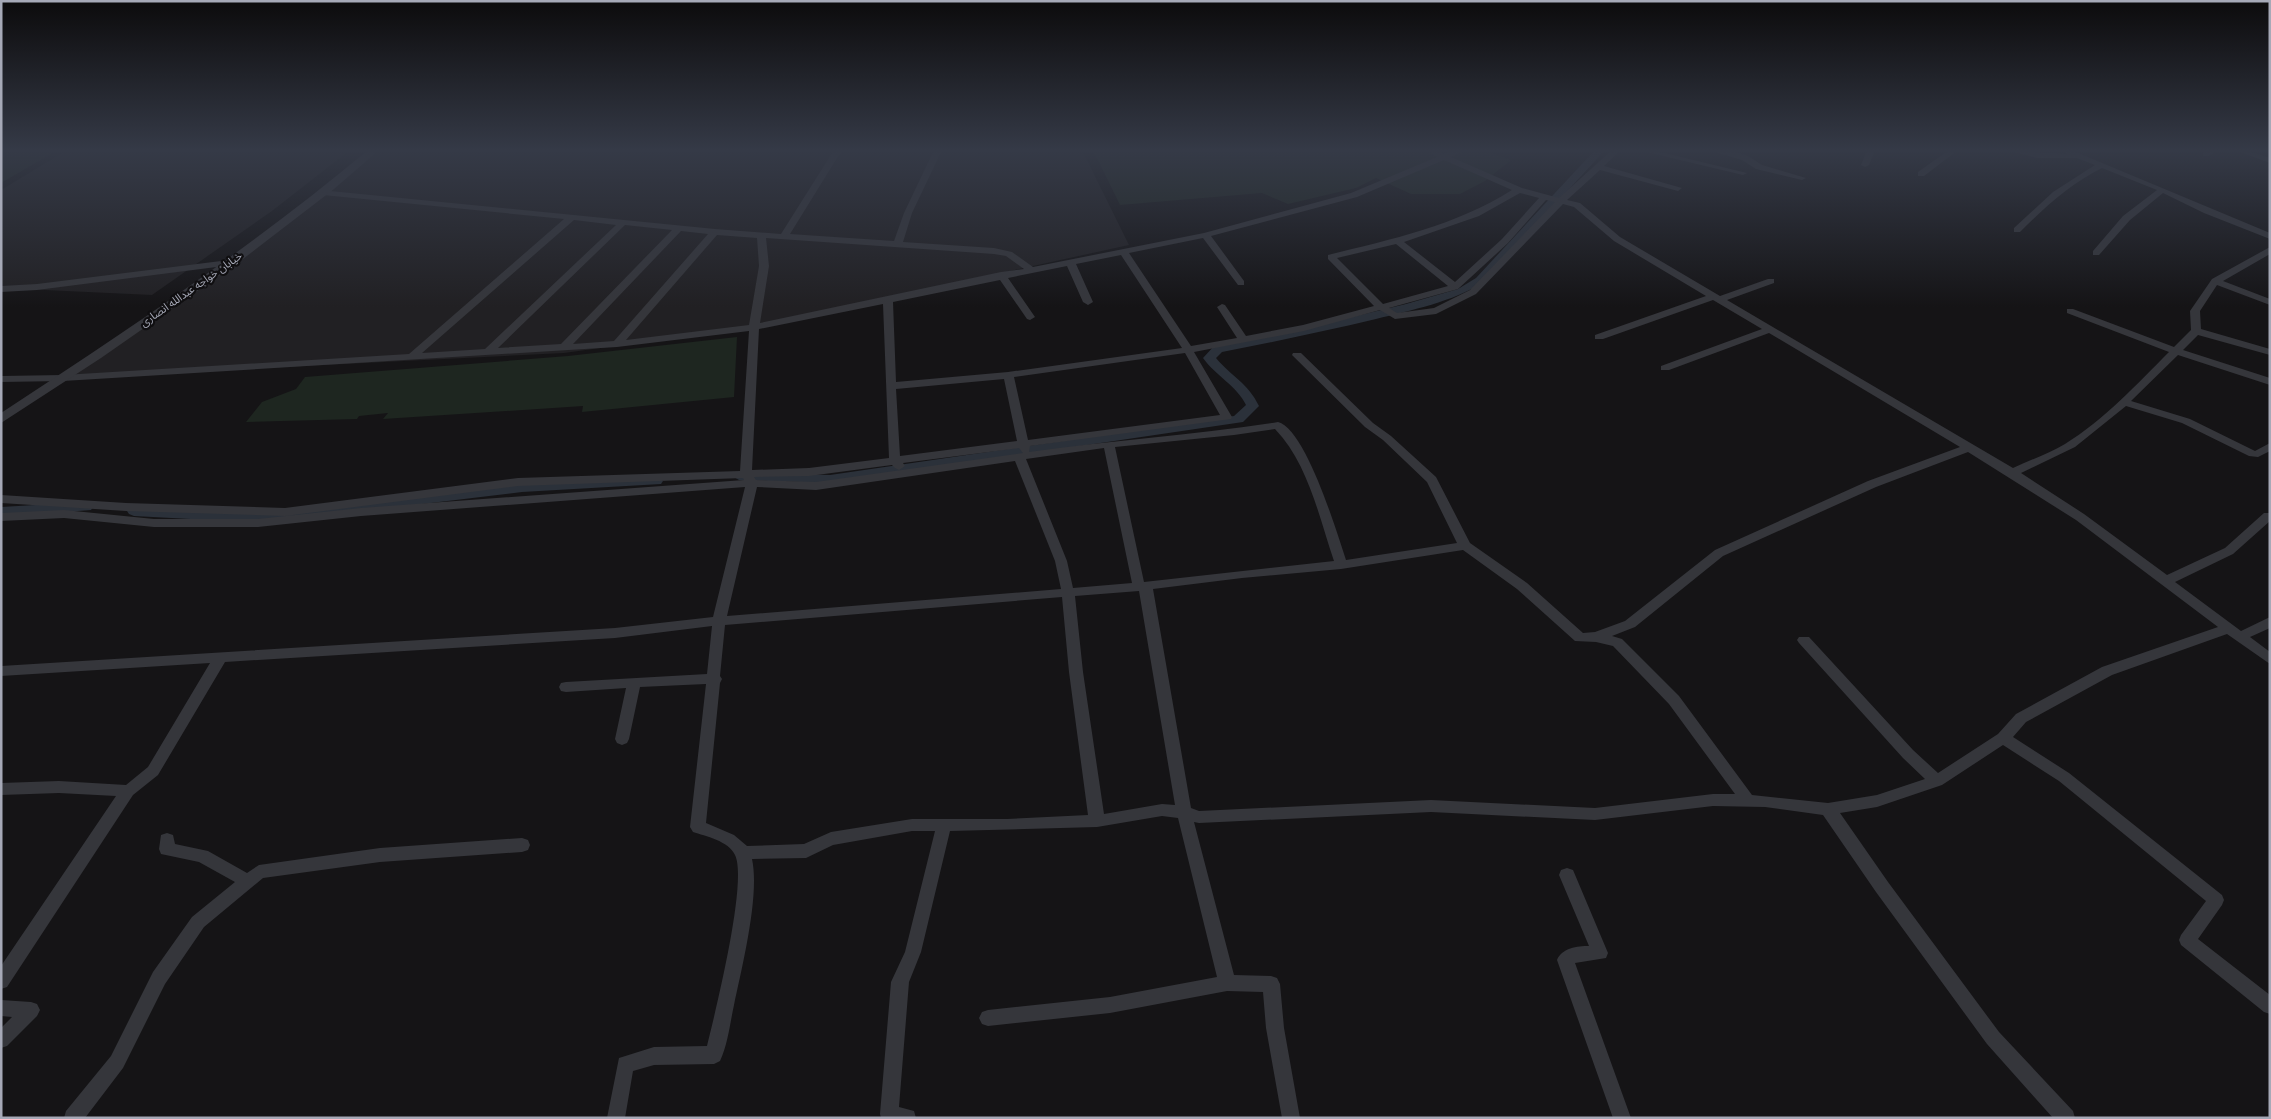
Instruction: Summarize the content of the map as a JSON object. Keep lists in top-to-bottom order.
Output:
{
  "streets": {
    "street": ["خیابان خواجه عبدالله انصاری"]
  }
}
